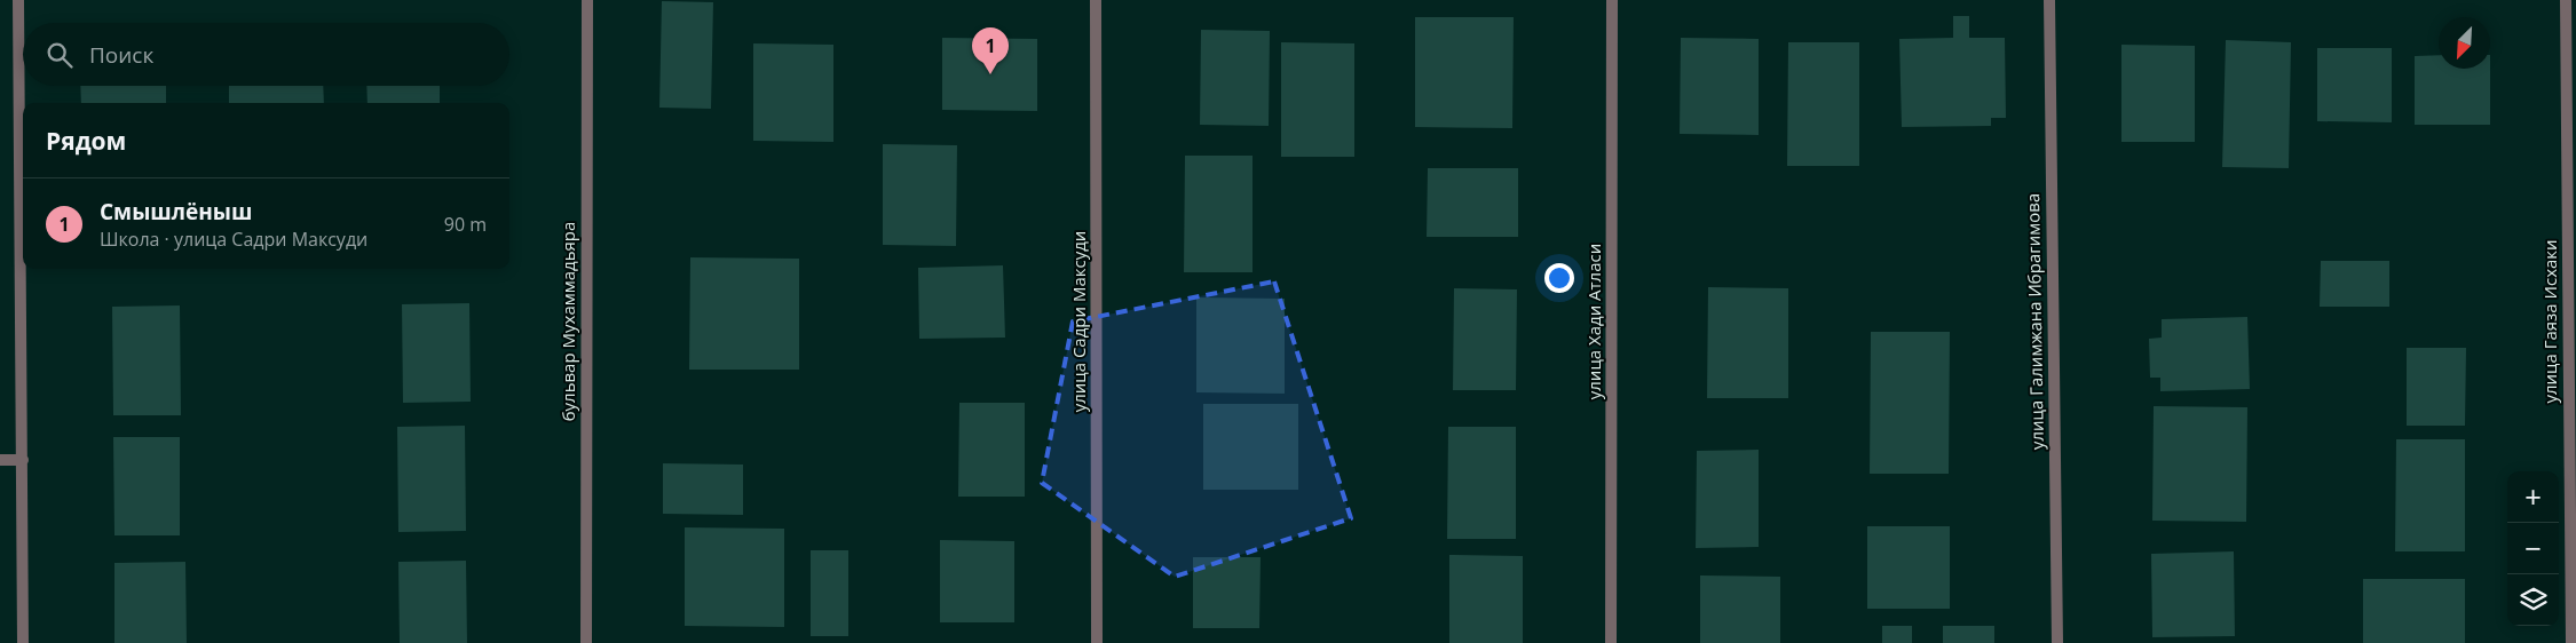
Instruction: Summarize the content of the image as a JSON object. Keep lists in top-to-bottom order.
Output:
{
  "streets": {
    "street": [
      "бульвар Мухаммадьяра",
      "улица Садри Максуди",
      "улица Хади Атласи",
      "улица Галимжана Ибрагимова",
      "улица Гаяза Исхаки"
    ]
  },
  "north": "bottom left",
  "page": {
    "search": "Поиск",
    "pins": "1",
    "heading": "Рядом",
    "list": [
      {
        "mark": "1",
        "name": "Смышлёныш",
        "note": "Школа · улица Садри Максуди",
        "value": "90 m"
      }
    ],
    "map_buttons": ["+", "−"]
  }
}
